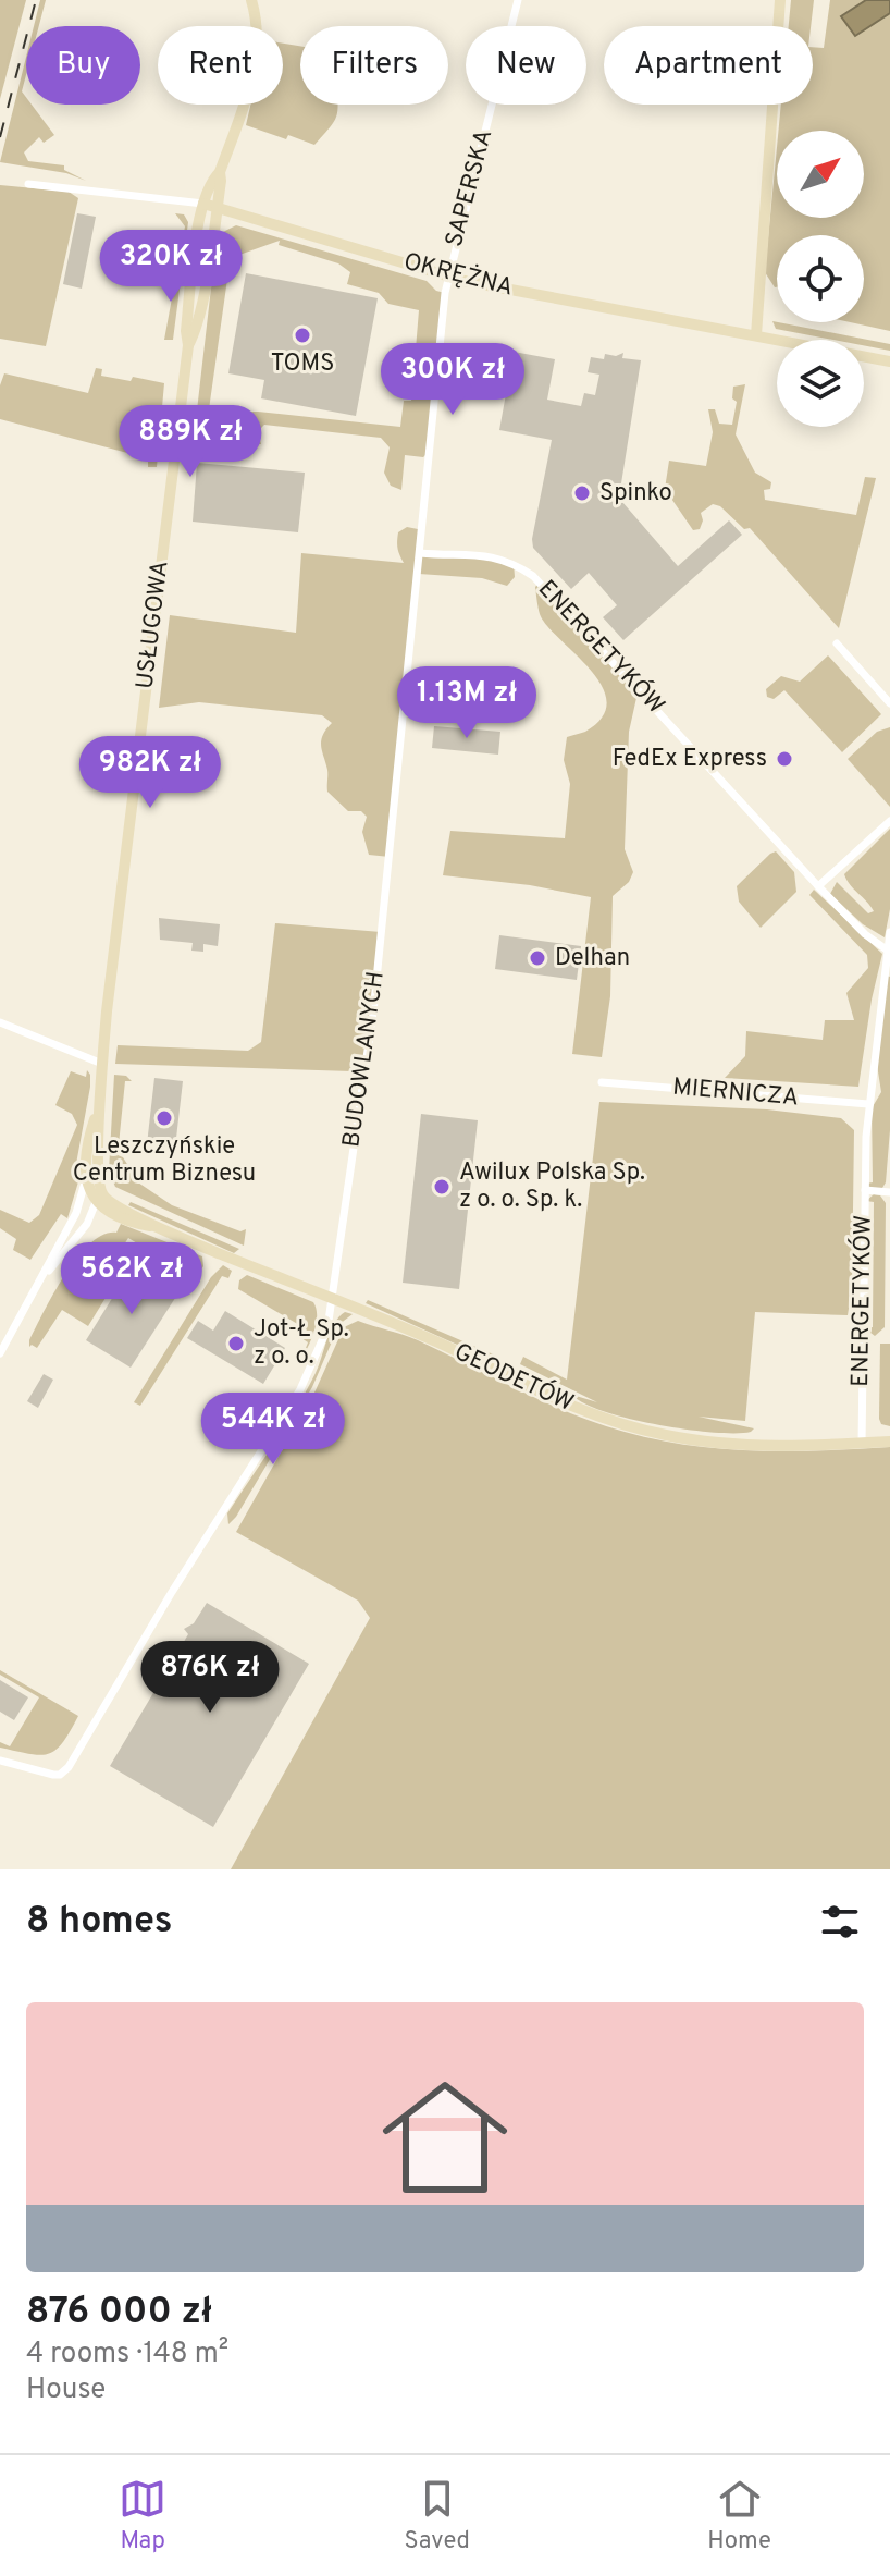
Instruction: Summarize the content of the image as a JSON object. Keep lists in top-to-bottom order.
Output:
{
  "streets": {
    "street": [
      "SAPERSKA",
      "OKRĘŻNA",
      "USŁUGOWA",
      "ENERGETYKÓW",
      "BUDOWLANYCH",
      "MIERNICZA",
      "GEODETÓW"
    ]
  },
  "crossings": [
    ["SAPERSKA", "OKRĘŻNA"],
    ["SAPERSKA", "BUDOWLANYCH"],
    ["OKRĘŻNA", "USŁUGOWA"],
    ["OKRĘŻNA", "BUDOWLANYCH"],
    ["USŁUGOWA", "GEODETÓW"],
    ["ENERGETYKÓW", "BUDOWLANYCH"],
    ["ENERGETYKÓW", "MIERNICZA"],
    ["ENERGETYKÓW", "GEODETÓW"],
    ["BUDOWLANYCH", "GEODETÓW"]
  ],
  "places": [
    "TOMS",
    "Spinko",
    "FedEx Express",
    "Delhan",
    "Leszczyńskie Centrum Biznesu",
    "Awilux Polska Sp. z o. o. Sp. k.",
    "Jot-Ł Sp. z o. o."
  ],
  "north": "top right",
  "page": {
    "chip": [
      "Buy",
      "Rent",
      "Filters",
      "New",
      "Apartment"
    ],
    "price": [
      "320K zł",
      "300K zł",
      "889K zł",
      "1.13M zł",
      "982K zł",
      "562K zł",
      "544K zł",
      "876K zł"
    ],
    "heading": "8 homes",
    "list": [
      {
        "name": "876 000 zł",
        "note": "4 rooms · 148 m² · House"
      }
    ],
    "tabs": ["Map", "Saved", "Home"]
  }
}
